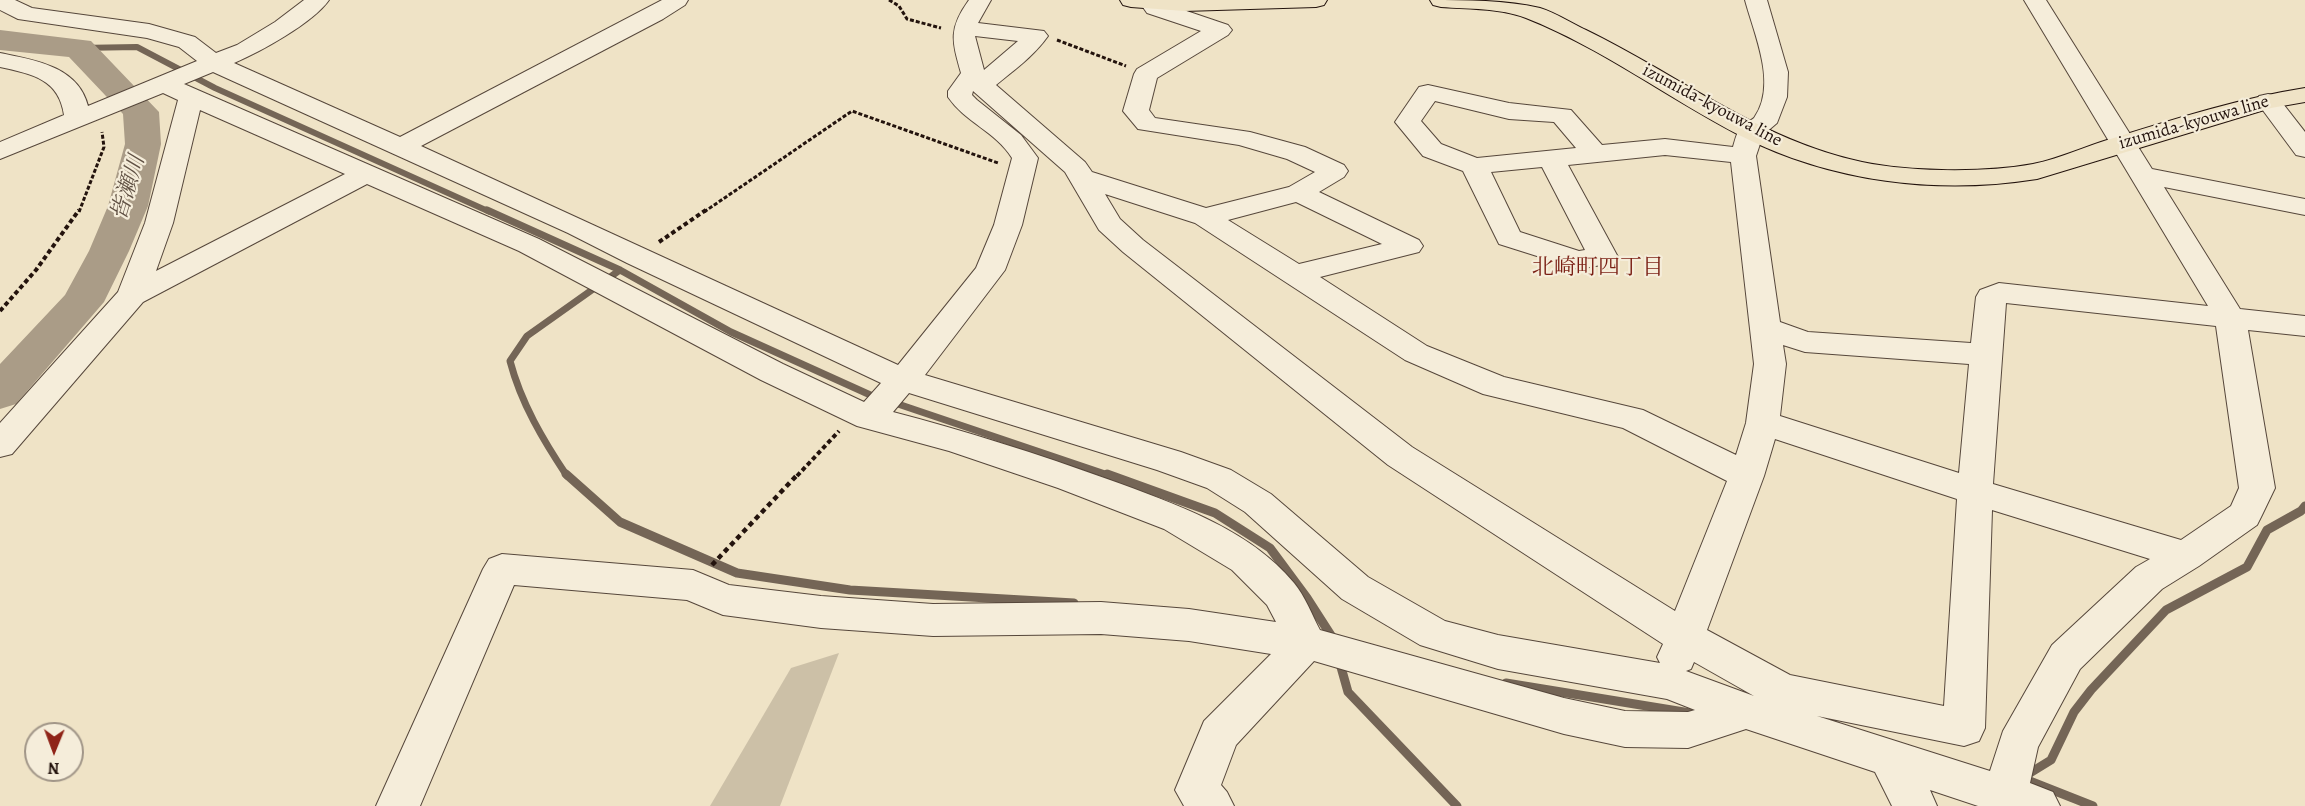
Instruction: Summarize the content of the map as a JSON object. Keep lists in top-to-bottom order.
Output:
{
  "streets": {
    "main road": ["izumida-kyouwa line"]
  },
  "districts": ["北崎町四丁目"],
  "water": ["皆瀬川"],
  "north": "bottom"
}
